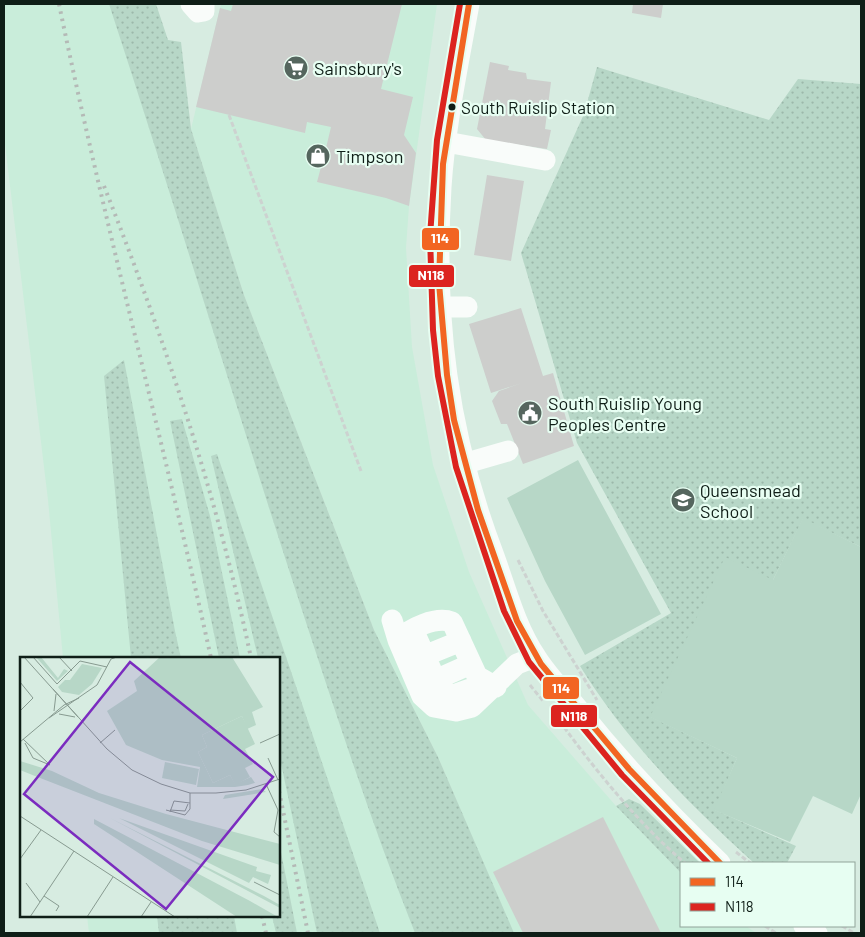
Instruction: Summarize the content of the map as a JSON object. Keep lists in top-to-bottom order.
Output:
{
  "places": {
    "supermarket": ["Sainsbury's"],
    "other": ["South Ruislip Station"],
    "shop": ["Timpson"],
    "public building": ["South Ruislip Young Peoples Centre"],
    "school or university": ["Queensmead School"]
  },
  "lines": ["transit line 114", "transit line N118"],
  "legend": ["114", "N118"]
}
